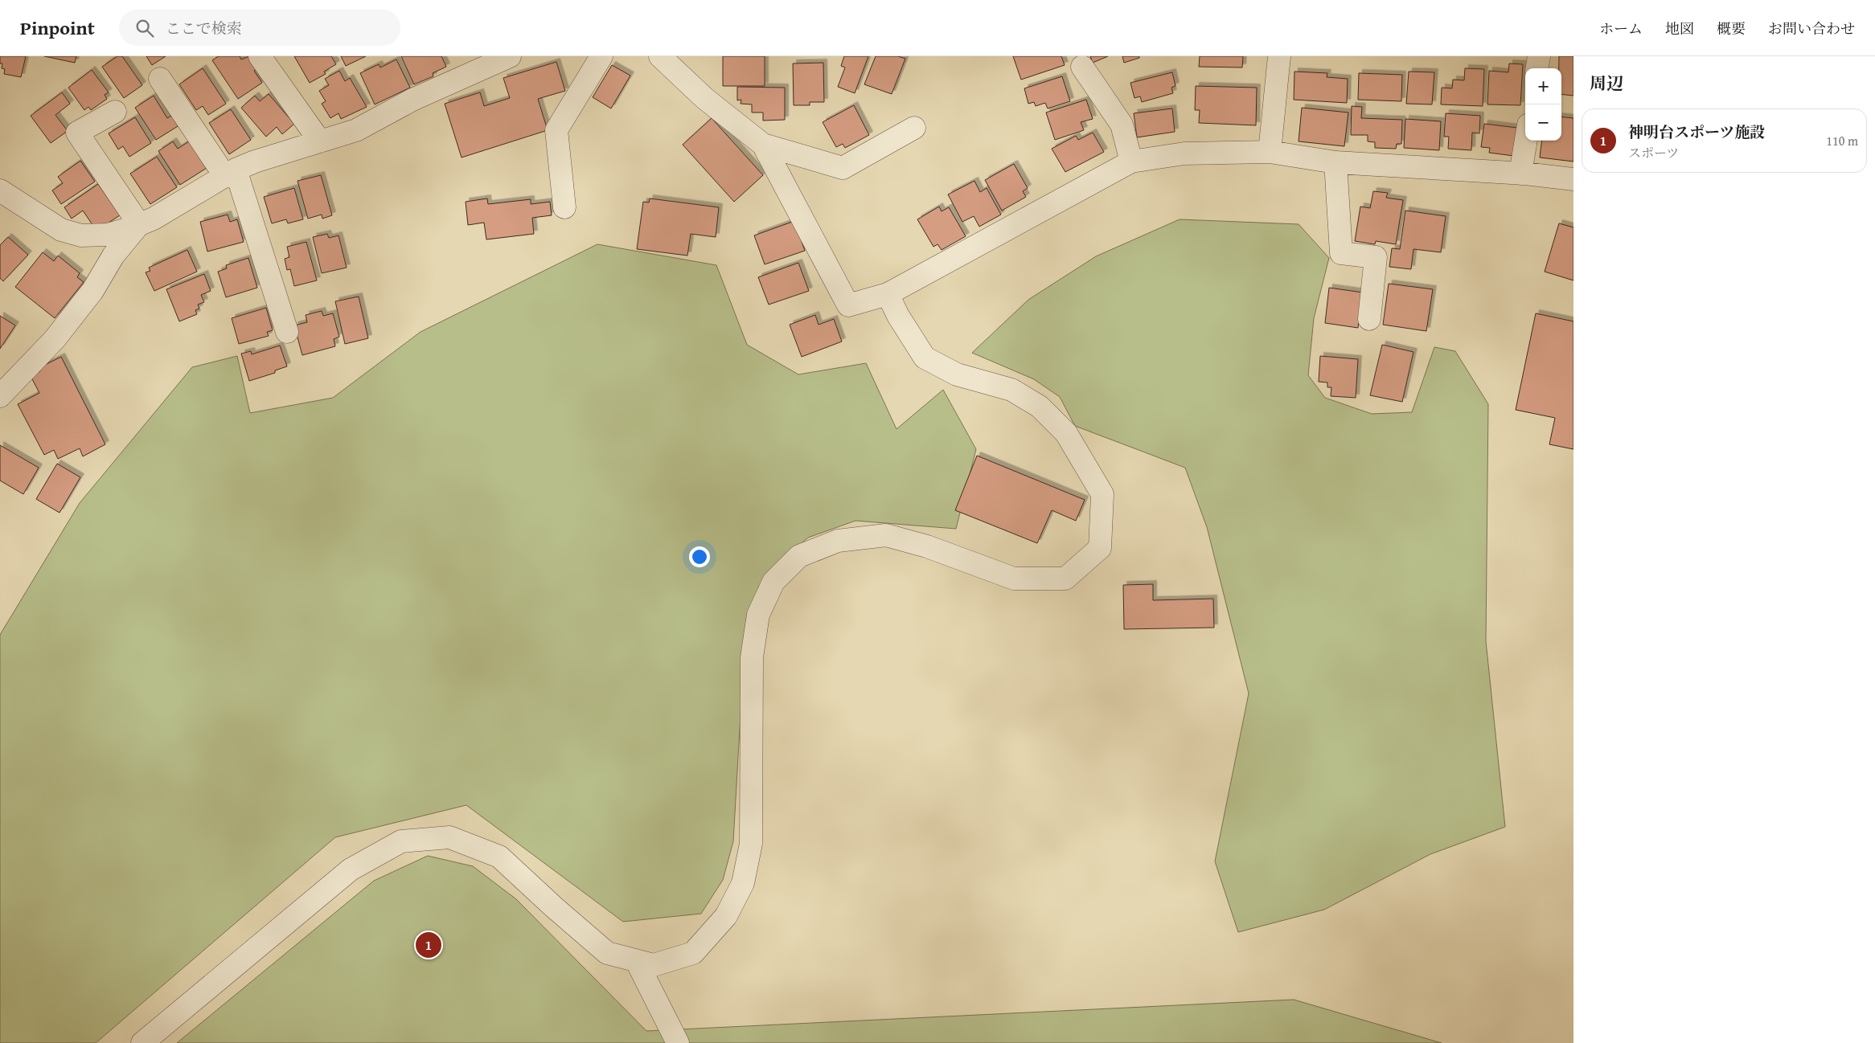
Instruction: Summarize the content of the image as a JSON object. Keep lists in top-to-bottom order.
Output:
{
  "page": {
    "header": "Pinpoint",
    "search": "ここで検索",
    "nav": [
      "ホーム",
      "地図",
      "概要",
      "お問い合わせ"
    ],
    "heading": "周辺",
    "map_buttons": ["+", "−"],
    "list": [
      {
        "mark": "1",
        "name": "神明台スポーツ施設",
        "note": "スポーツ",
        "value": "110 m"
      }
    ],
    "pins": "1"
  }
}
